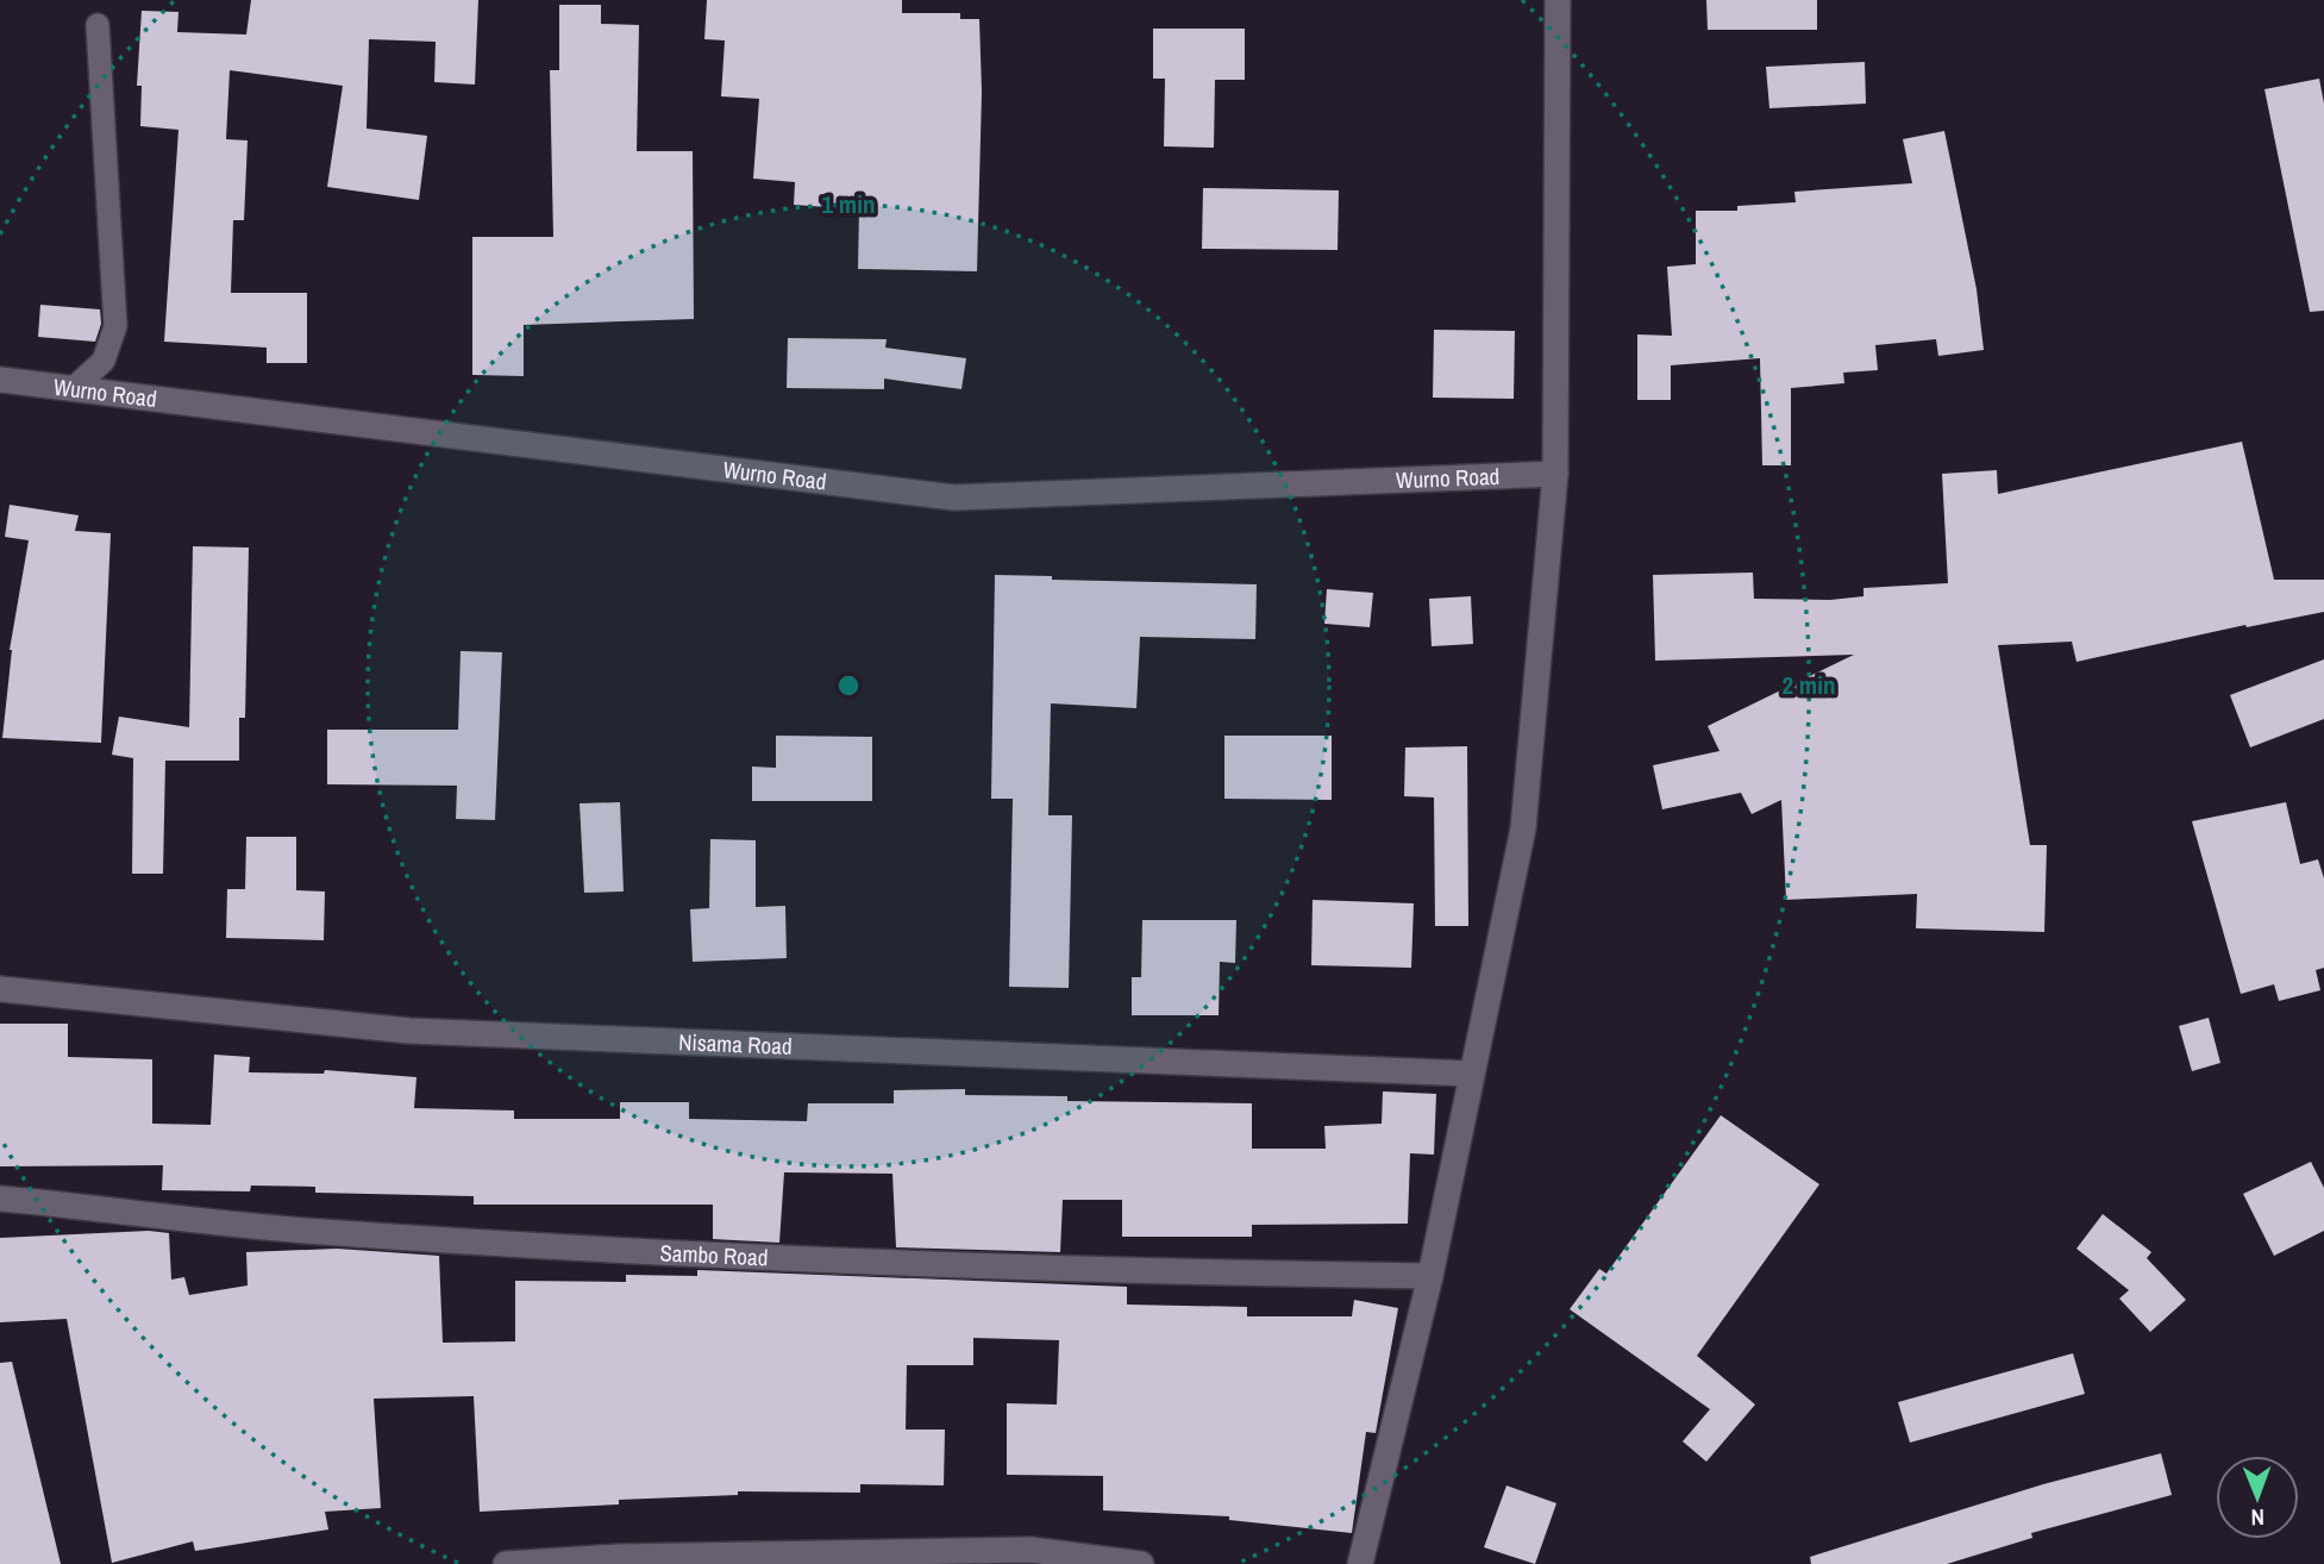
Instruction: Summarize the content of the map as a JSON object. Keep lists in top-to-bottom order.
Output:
{
  "streets": {
    "street": ["Wurno Road", "Nisama Road", "Sambo Road"]
  },
  "north": "bottom",
  "rings": ["1 min", "2 min"]
}
